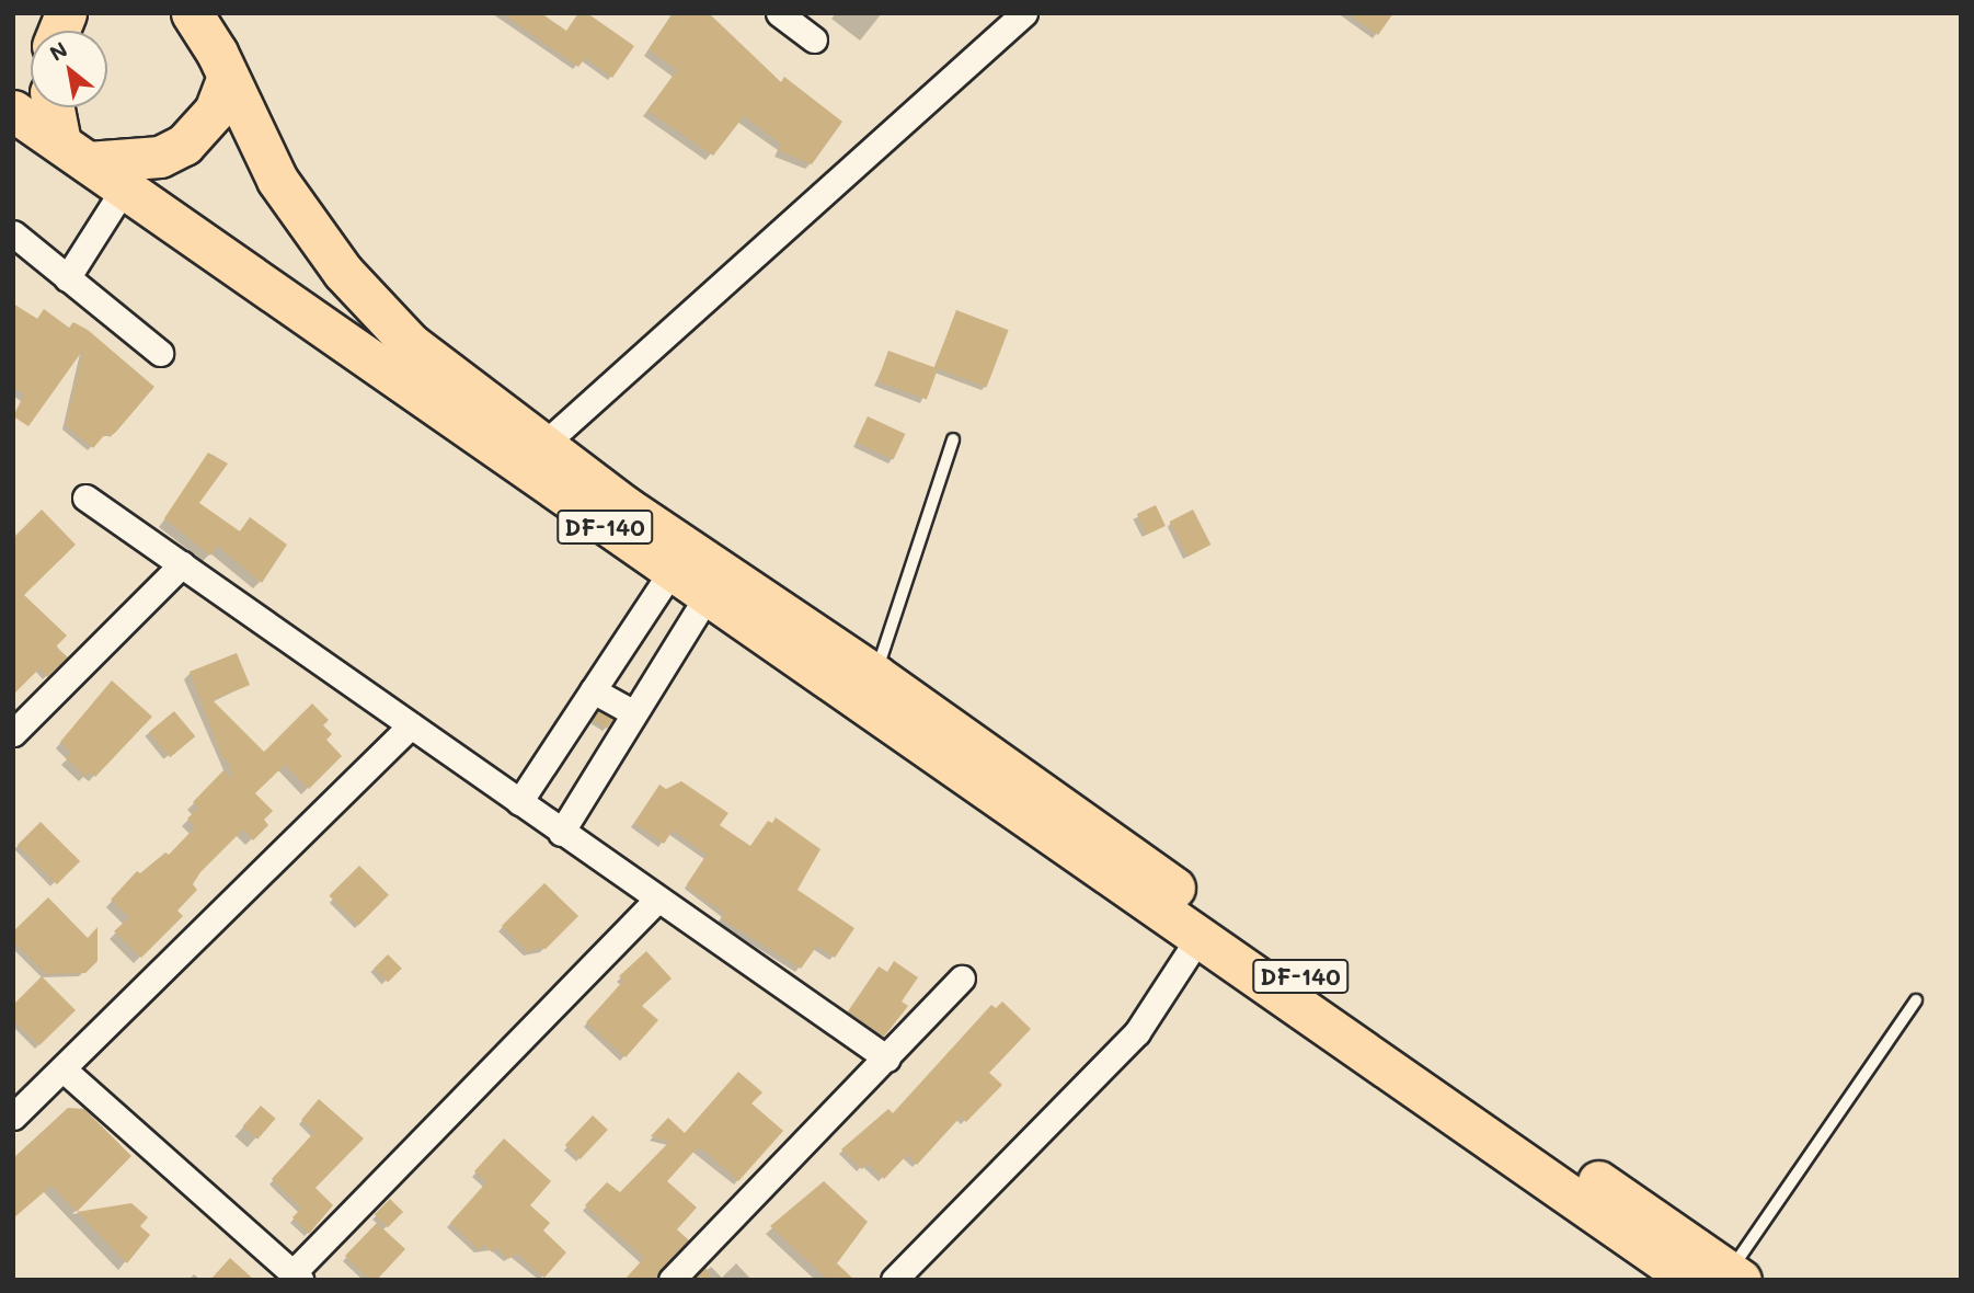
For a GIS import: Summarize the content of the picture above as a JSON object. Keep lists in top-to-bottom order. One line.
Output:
{"streets":{"main road":["DF-140"]},"north":"top left"}
